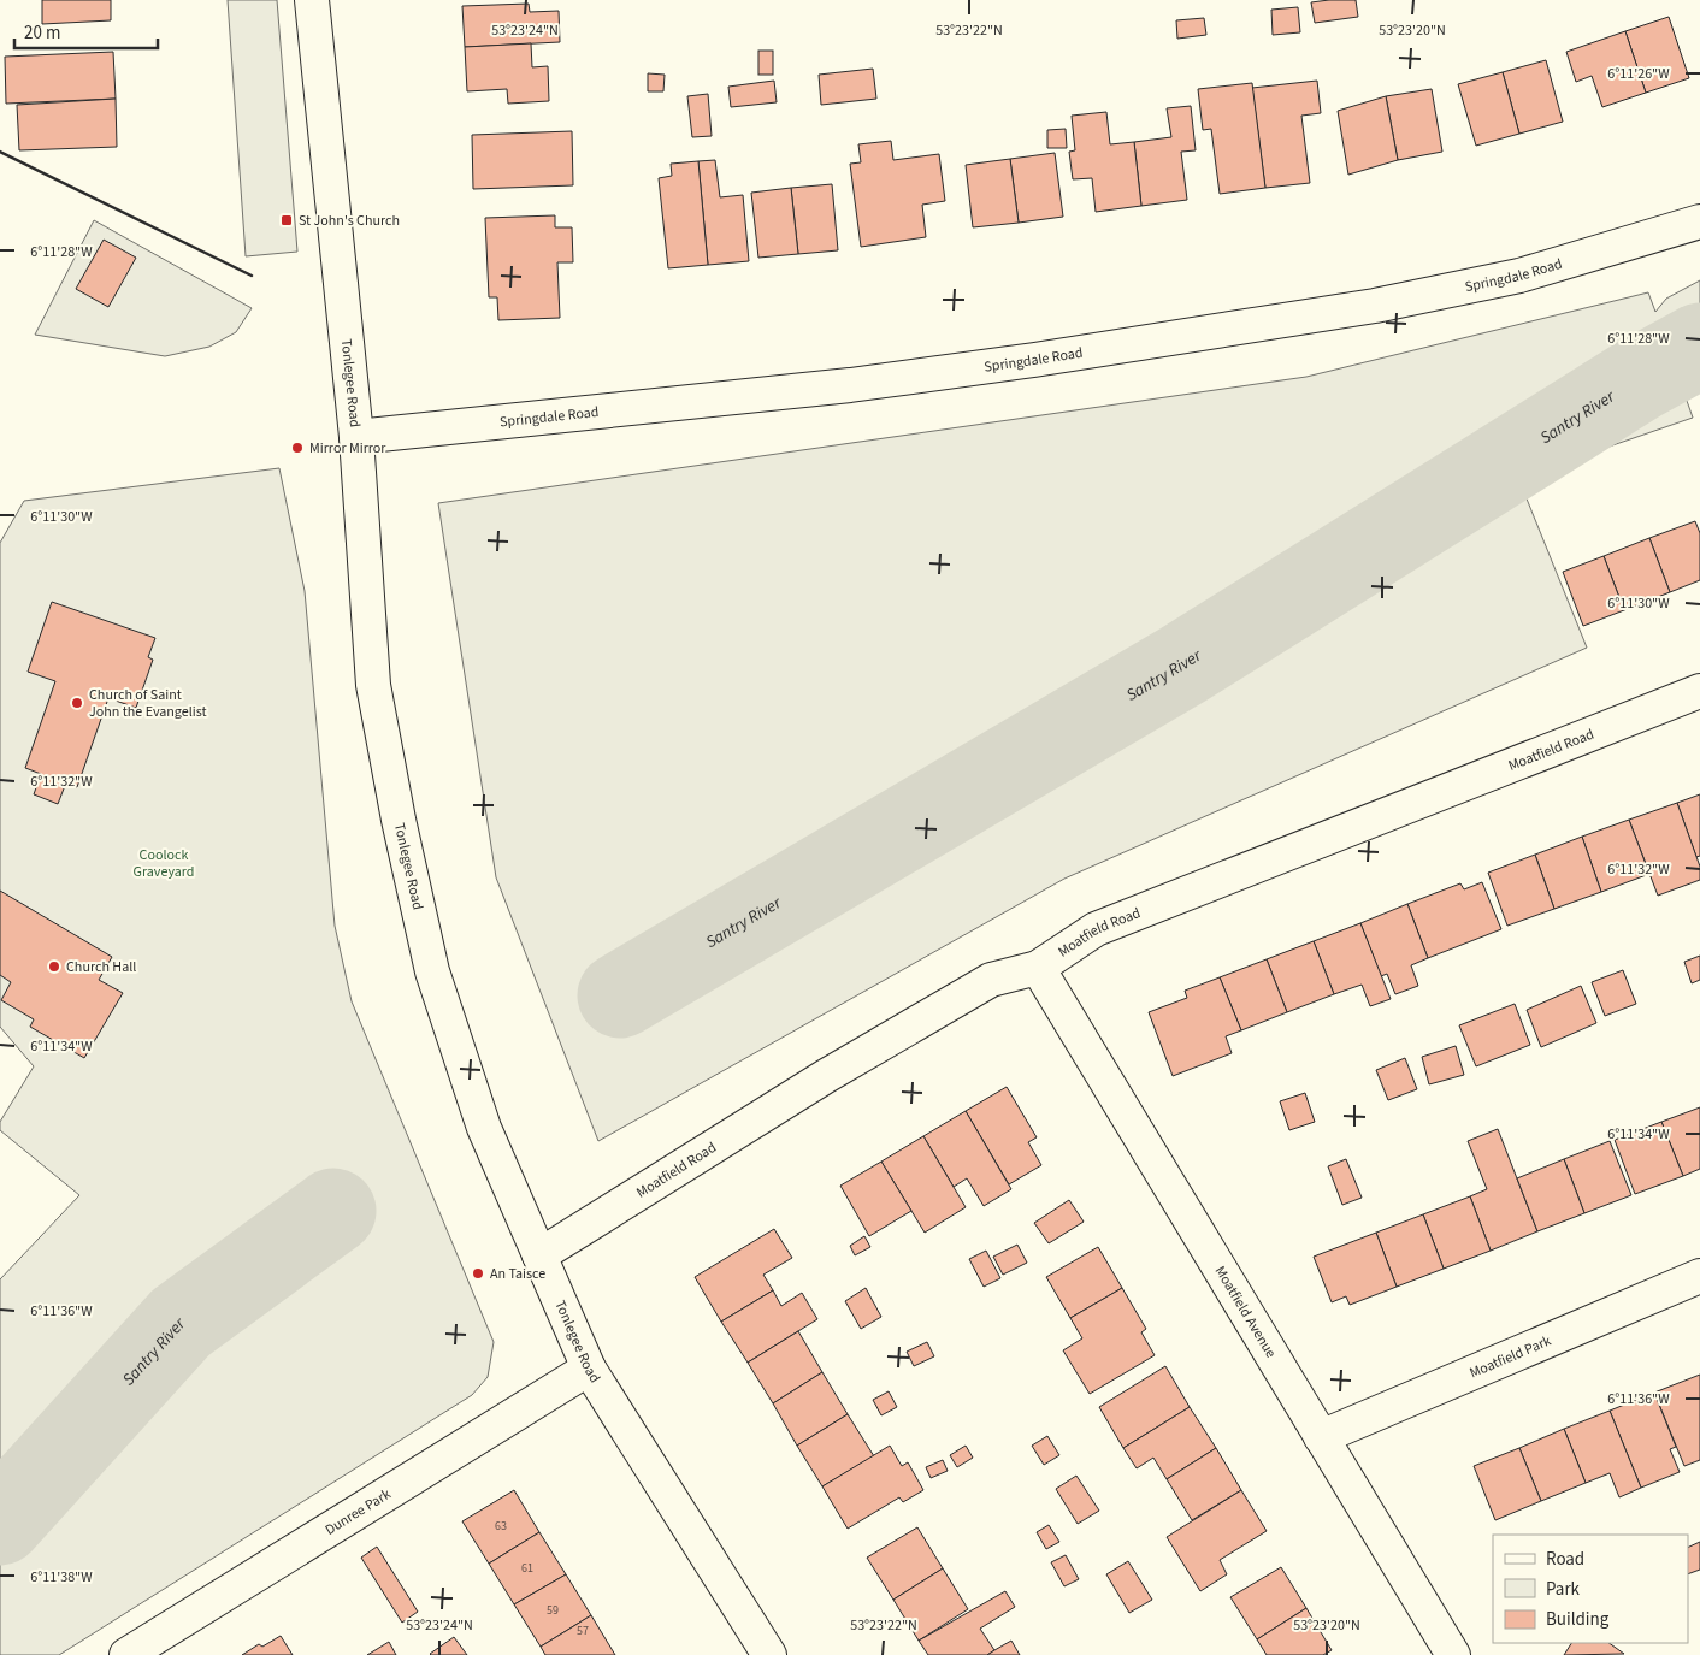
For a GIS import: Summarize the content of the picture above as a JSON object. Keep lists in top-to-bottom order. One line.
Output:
{"streets":{"street":["Springdale Road","Tonlegee Road","Moatfield Road","Moatfield Avenue","Moatfield Park","Dunree Park"]},"crossings":[["Springdale Road","Tonlegee Road"],["Tonlegee Road","Moatfield Road"],["Tonlegee Road","Dunree Park"],["Moatfield Road","Moatfield Avenue"],["Moatfield Avenue","Moatfield Park"]],"water":["Santry River"],"parks":["Coolock Graveyard"],"places":{"transit":["St John's Church"],"other":["Mirror Mirror","Church of Saint John the Evangelist","Church Hall","An Taisce"]},"house_numbers":["63","61","59","57"],"legend":["Road","Park","Building"],"scale_bar":"20 m","coordinates":["53°23'24\"N","53°23'22\"N","53°23'20\"N","6°11'26\"W","6°11'28\"W","6°11'30\"W","6°11'32\"W","6°11'34\"W","6°11'36\"W","6°11'38\"W"]}
